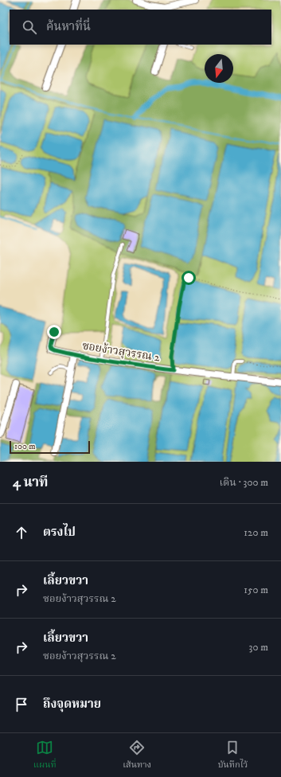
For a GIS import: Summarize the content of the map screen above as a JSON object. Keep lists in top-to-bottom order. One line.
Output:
{"streets":{"street":["ซอยง้าวสุวรรณ 2"]},"scale_bar":"100 m","north":"bottom","page":{"search":"ค้นหาที่นี่","scale":"100 m","heading":["4 นาที","เดิน · 300 m"],"list":[["ตรงไป","120 m"],["เลี้ยวขวา","ซอยง้าวสุวรรณ 2","150 m"],["เลี้ยวขวา","ซอยง้าวสุวรรณ 2","30 m"],"ถึงจุดหมาย"],"nav":["แผนที่","เส้นทาง","บันทึกไว้"]}}
